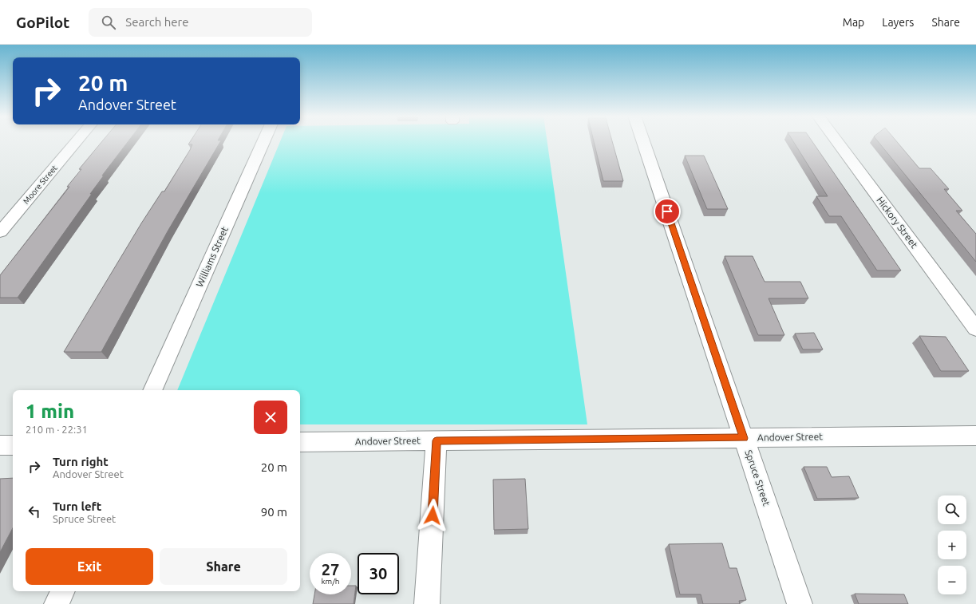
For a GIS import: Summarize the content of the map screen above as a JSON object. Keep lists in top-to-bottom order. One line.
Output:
{"streets":{"street":["Moore Street","Hickory Street","Williams Street","Andover Street","Spruce Street"]},"crossings":[["Andover Street","Spruce Street"]],"page":{"header":"GoPilot","search":"Search here","nav":["Map","Layers","Share"],"turn":["20 m","Andover Street"],"heading":["1 min","210 m · 22:31"],"list":[{"name":"Turn right","note":"Andover Street","value":"20 m"},{"name":"Turn left","note":"Spruce Street","value":"90 m"}],"map_buttons":["+","−"],"buttons":["Exit","Share"],"speed":"27 km/h","limit":"30"}}
